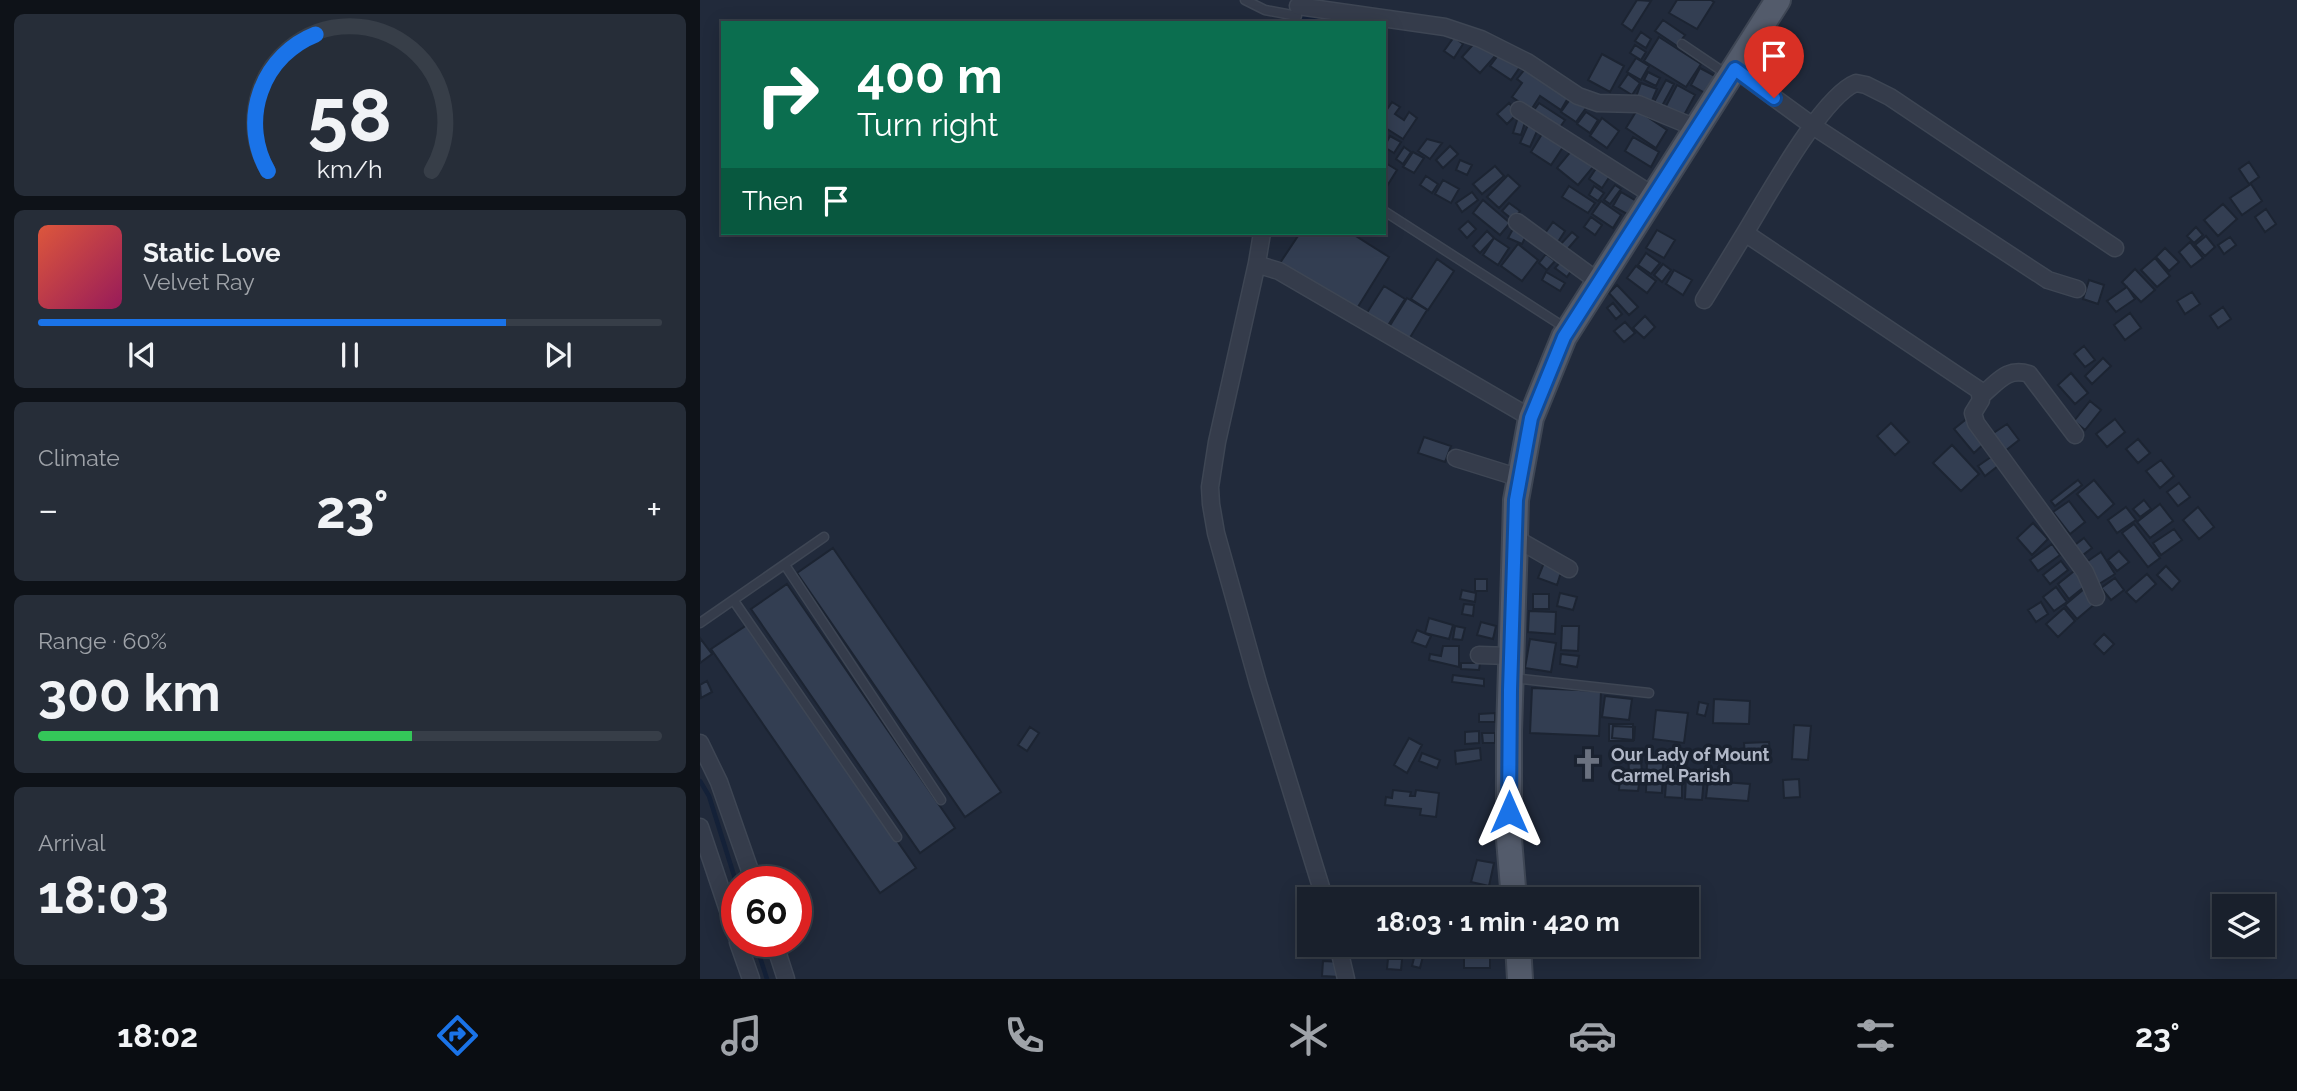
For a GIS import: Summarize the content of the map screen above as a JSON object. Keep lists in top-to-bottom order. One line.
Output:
{"places":{"church":["Our Lady of Mount Carmel Parish"]},"page":{"turn":["400 m","Turn right"],"then":"Then","song":["Static Love","Velvet Ray"],"tile":["Climate",["Range · 60%","300 km"],["Arrival","18:03"]],"heat":["−","23°","+"],"limit":"60","trip":"18:03 · 1 min · 420 m","tabs":["18:02","23°"],"gauge":["58","km/h"]}}
